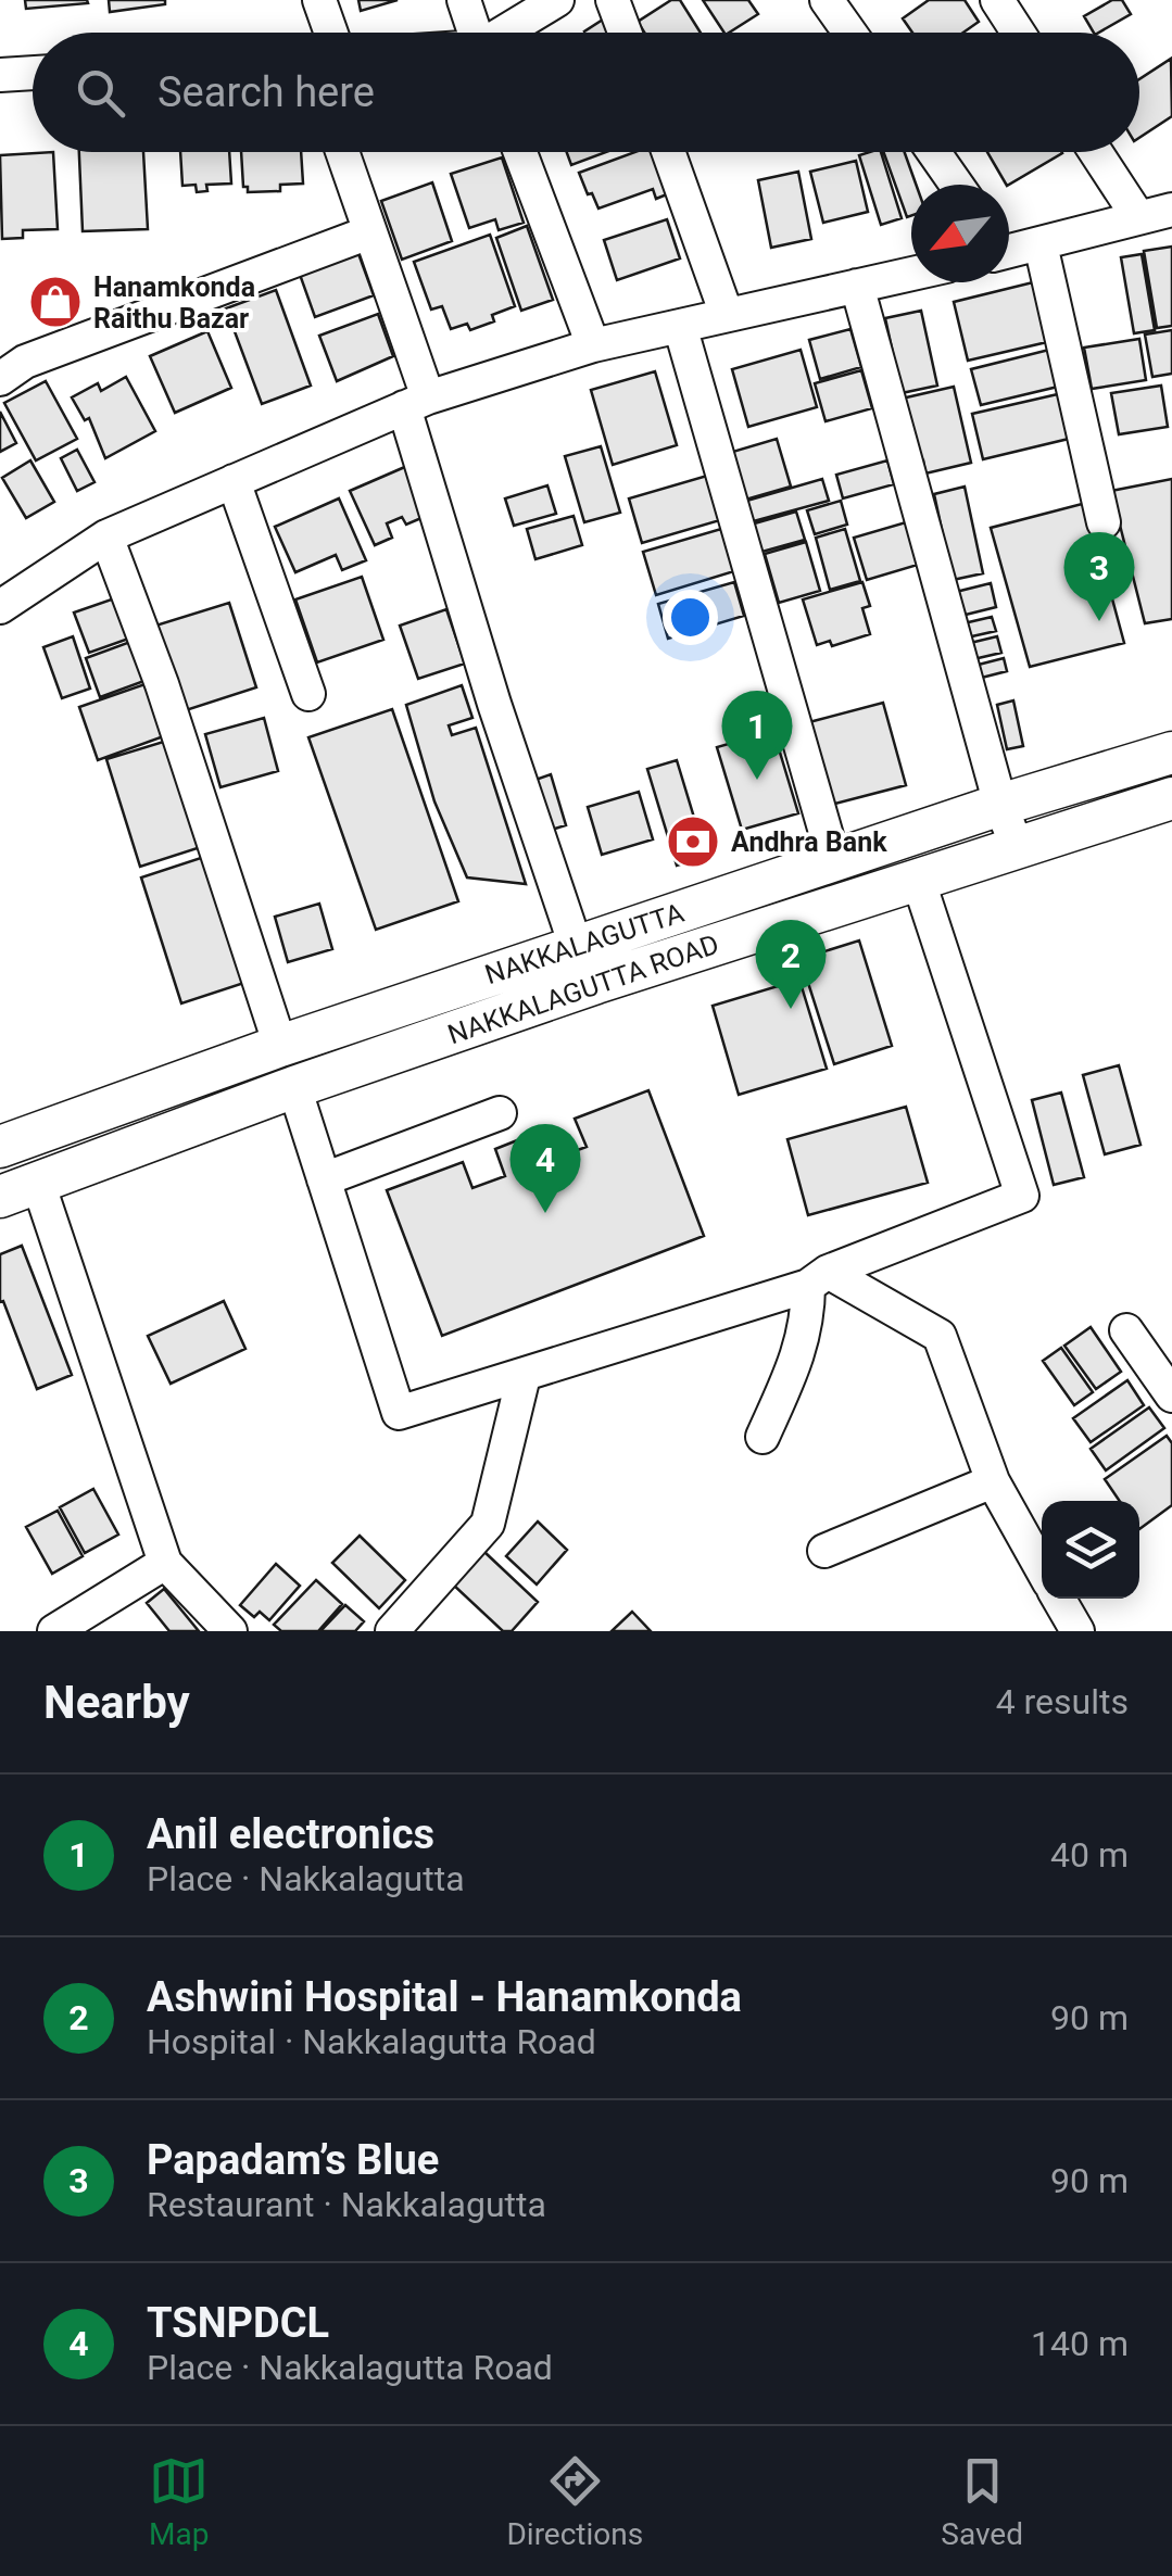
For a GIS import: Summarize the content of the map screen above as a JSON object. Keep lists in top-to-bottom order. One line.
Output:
{"streets":{"main road":["NAKKALAGUTTA","NAKKALAGUTTA ROAD"]},"places":{"shop":["Hanamkonda Raithu Bazar"],"bank":["Andhra Bank"]},"north":"bottom left","page":{"search":"Search here","pins":["3","1","2","4"],"heading":["Nearby","4 results"],"list":[{"mark":"1","name":"Anil electronics","note":"Place · Nakkalagutta","value":"40 m"},{"mark":"2","name":"Ashwini Hospital - Hanamkonda","note":"Hospital · Nakkalagutta Road","value":"90 m"},{"mark":"3","name":"Papadam’s Blue","note":"Restaurant · Nakkalagutta","value":"90 m"},{"mark":"4","name":"TSNPDCL","note":"Place · Nakkalagutta Road","value":"140 m"}],"nav":["Map","Directions","Saved"]}}
